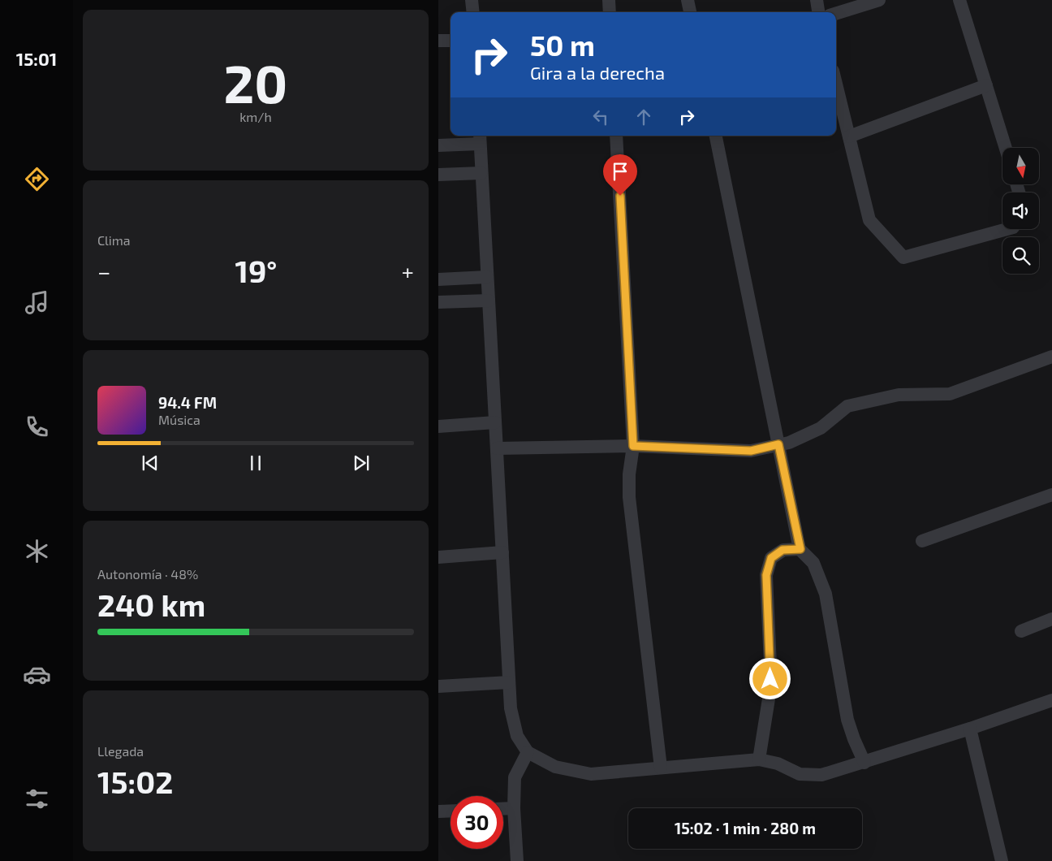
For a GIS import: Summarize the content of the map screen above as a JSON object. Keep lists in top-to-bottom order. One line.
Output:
{"north":"bottom","page":{"tabs":"15:01","tile":[["20","km/h"],"Clima",["Autonomía · 48%","240 km"],["Llegada","15:02"]],"turn":["50 m","Gira a la derecha"],"heat":["−","19°","+"],"song":["94.4 FM","Música"],"limit":"30","trip":"15:02 · 1 min · 280 m"}}
